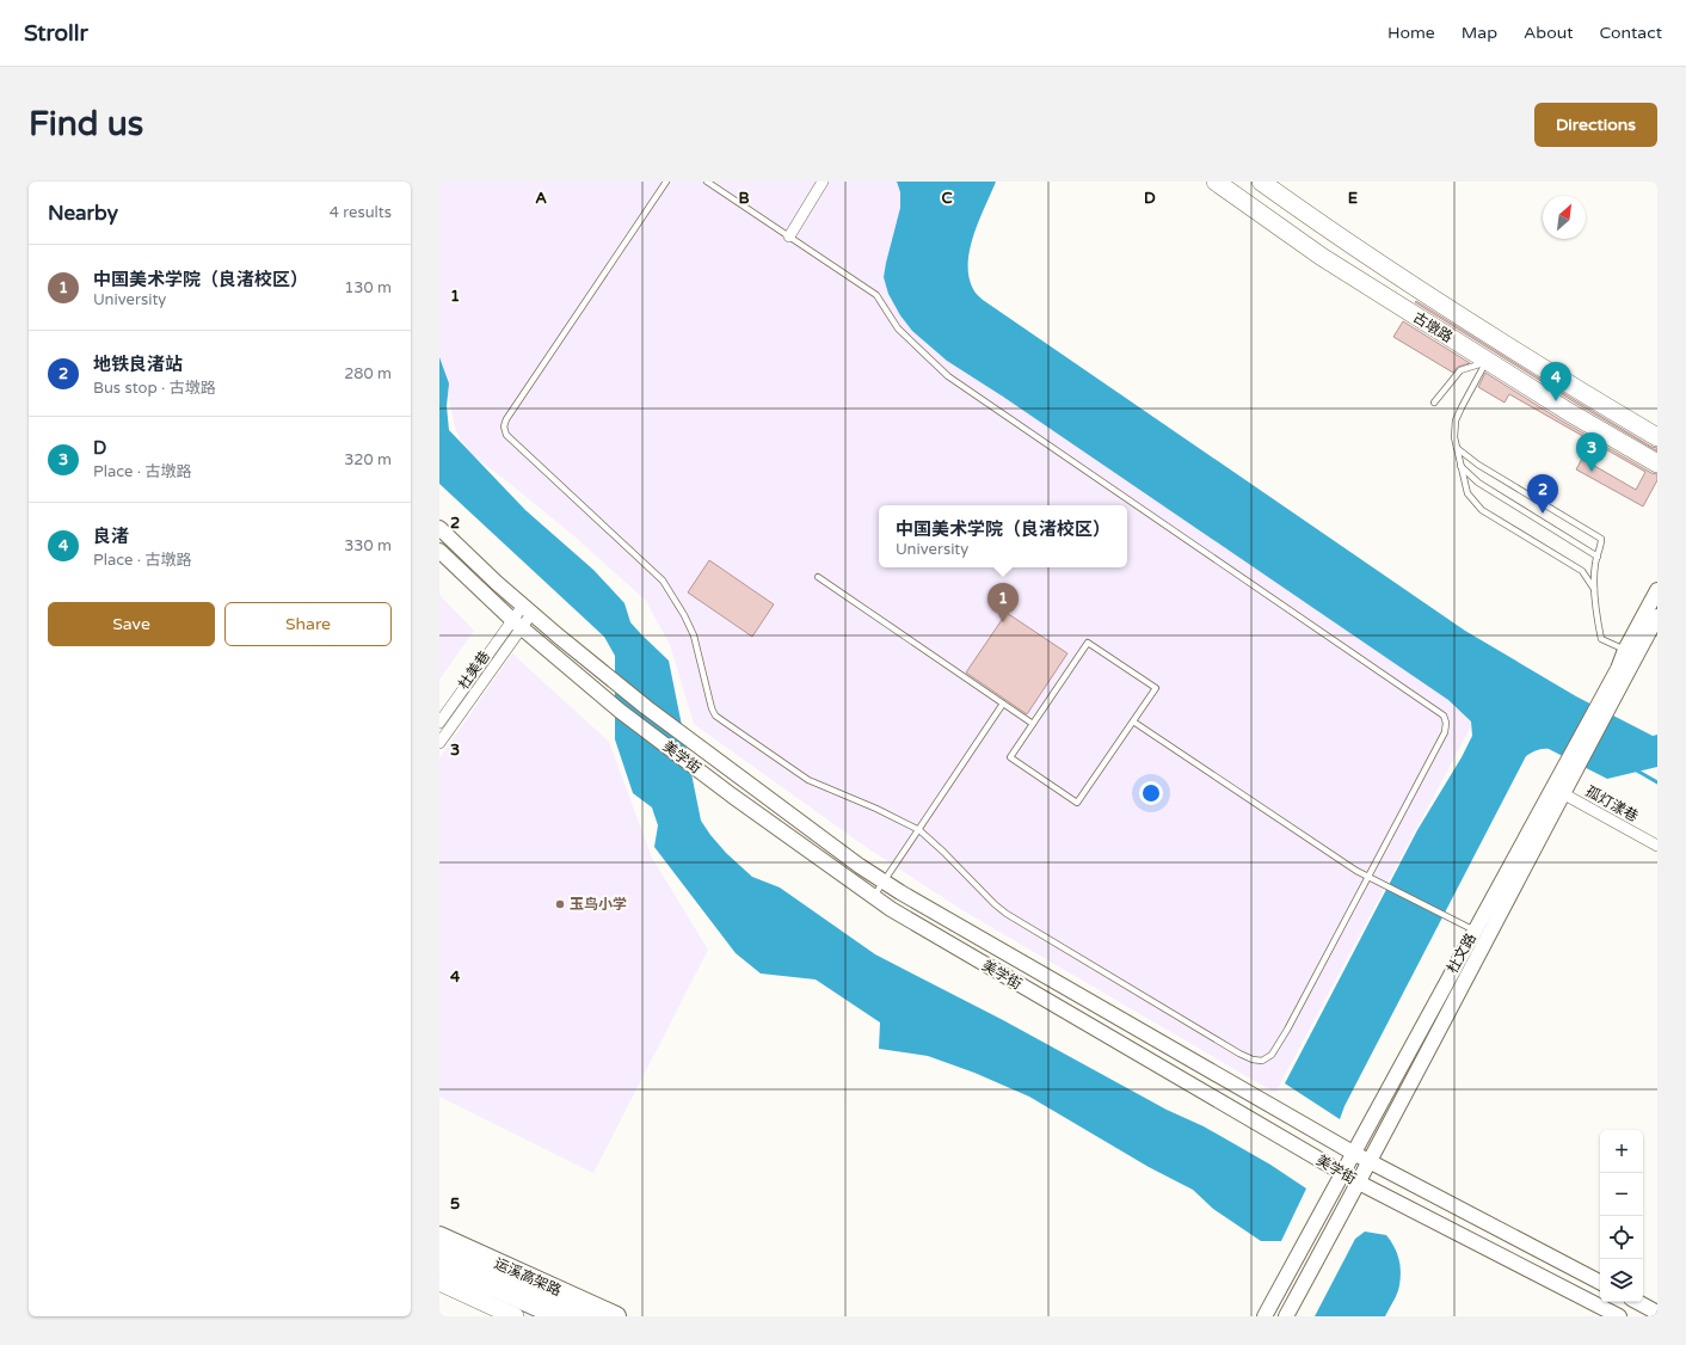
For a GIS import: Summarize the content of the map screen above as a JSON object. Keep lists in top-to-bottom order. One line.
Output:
{"streets":{"highway":["运溪高架路"],"main road":["古墩路"],"street":["杜美巷","美学街","孤灯漾巷","杜文路"]},"crossings":[["杜美巷","美学街"],["美学街","杜文路"],["孤灯漾巷","杜文路"]],"places":["玉鸟小学"],"north":"top right","page":{"header":"Strollr","nav":["Home","Map","About","Contact"],"buttons":["Directions",["Save","Share"]],"title":"Find us","heading":["Nearby","4 results"],"list":[{"mark":"1","name":"中国美术学院（良渚校区）","note":"University","value":"130 m"},{"mark":"2","name":"地铁良渚站","note":"Bus stop · 古墩路","value":"280 m"},{"mark":"3","name":"D","note":"Place · 古墩路","value":"320 m"},{"mark":"4","name":"良渚","note":"Place · 古墩路","value":"330 m"}],"pins":["4","3","2","1"],"popup":["中国美术学院（良渚校区）","University"],"map_buttons":["+","−"]},"grid":{"columns":["A","B","C","D","E"],"rows":["1","2","3","4","5"]}}
